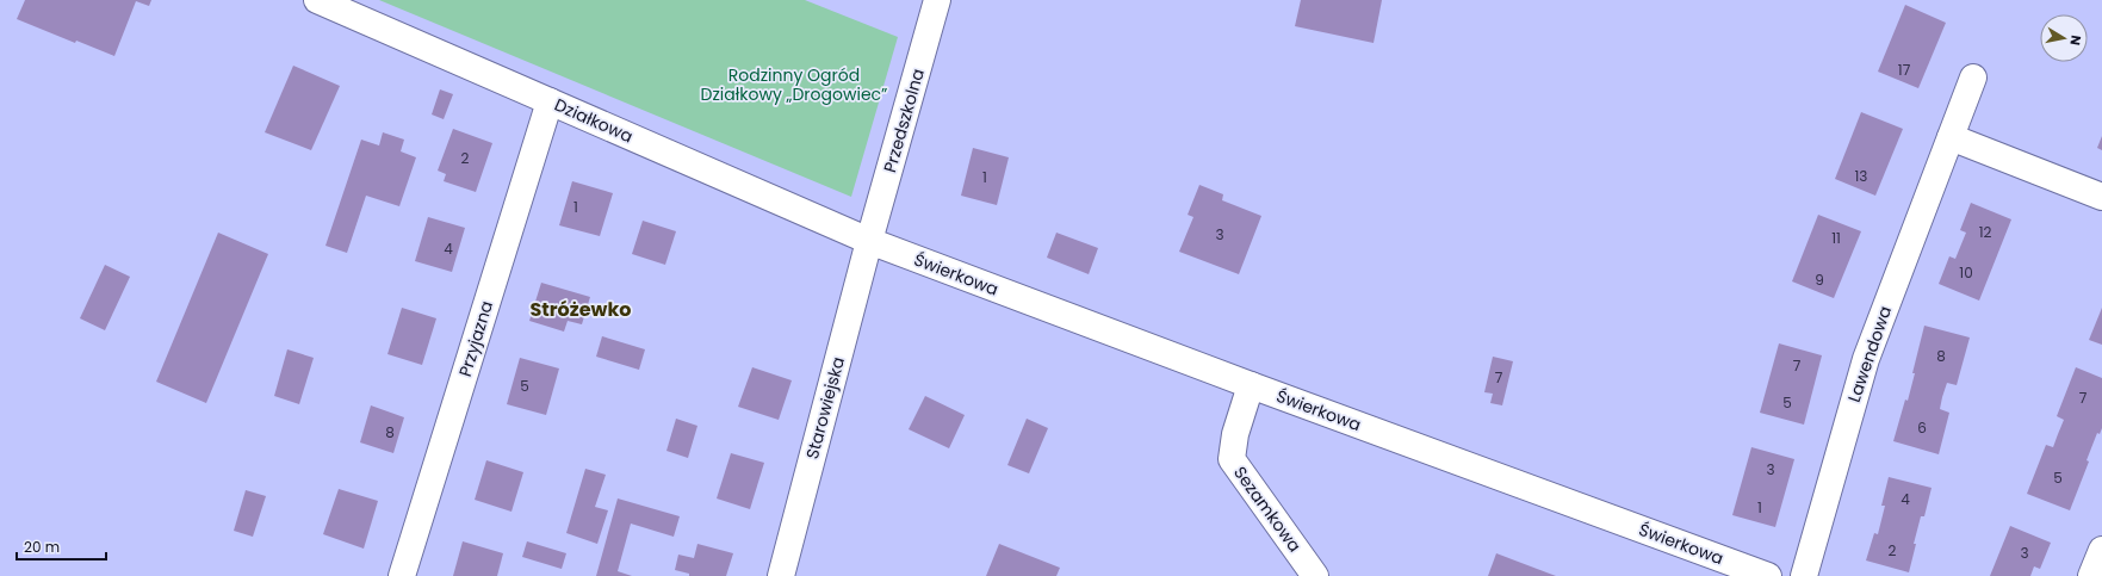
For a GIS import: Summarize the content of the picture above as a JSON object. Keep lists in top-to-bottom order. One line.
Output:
{"streets":{"street":["Działkowa","Przedszkolna","Świerkowa","Przyjazna","Lawendowa","Starowiejska","Sezamkowa"]},"crossings":[["Działkowa","Przedszkolna"],["Działkowa","Świerkowa"],["Działkowa","Przyjazna"],["Działkowa","Starowiejska"],["Przedszkolna","Świerkowa"],["Przedszkolna","Starowiejska"],["Świerkowa","Starowiejska"],["Świerkowa","Sezamkowa"]],"districts":["Stróżewko"],"parks":["Rodzinny Ogród Działkowy „Drogowiec”"],"house_numbers":["17","2","13","1","1","12","3","11","4","10","9","8","7","7","5","7","5","6","8","3","5","4","1","2","3"],"scale_bar":"20 m","north":"right"}
